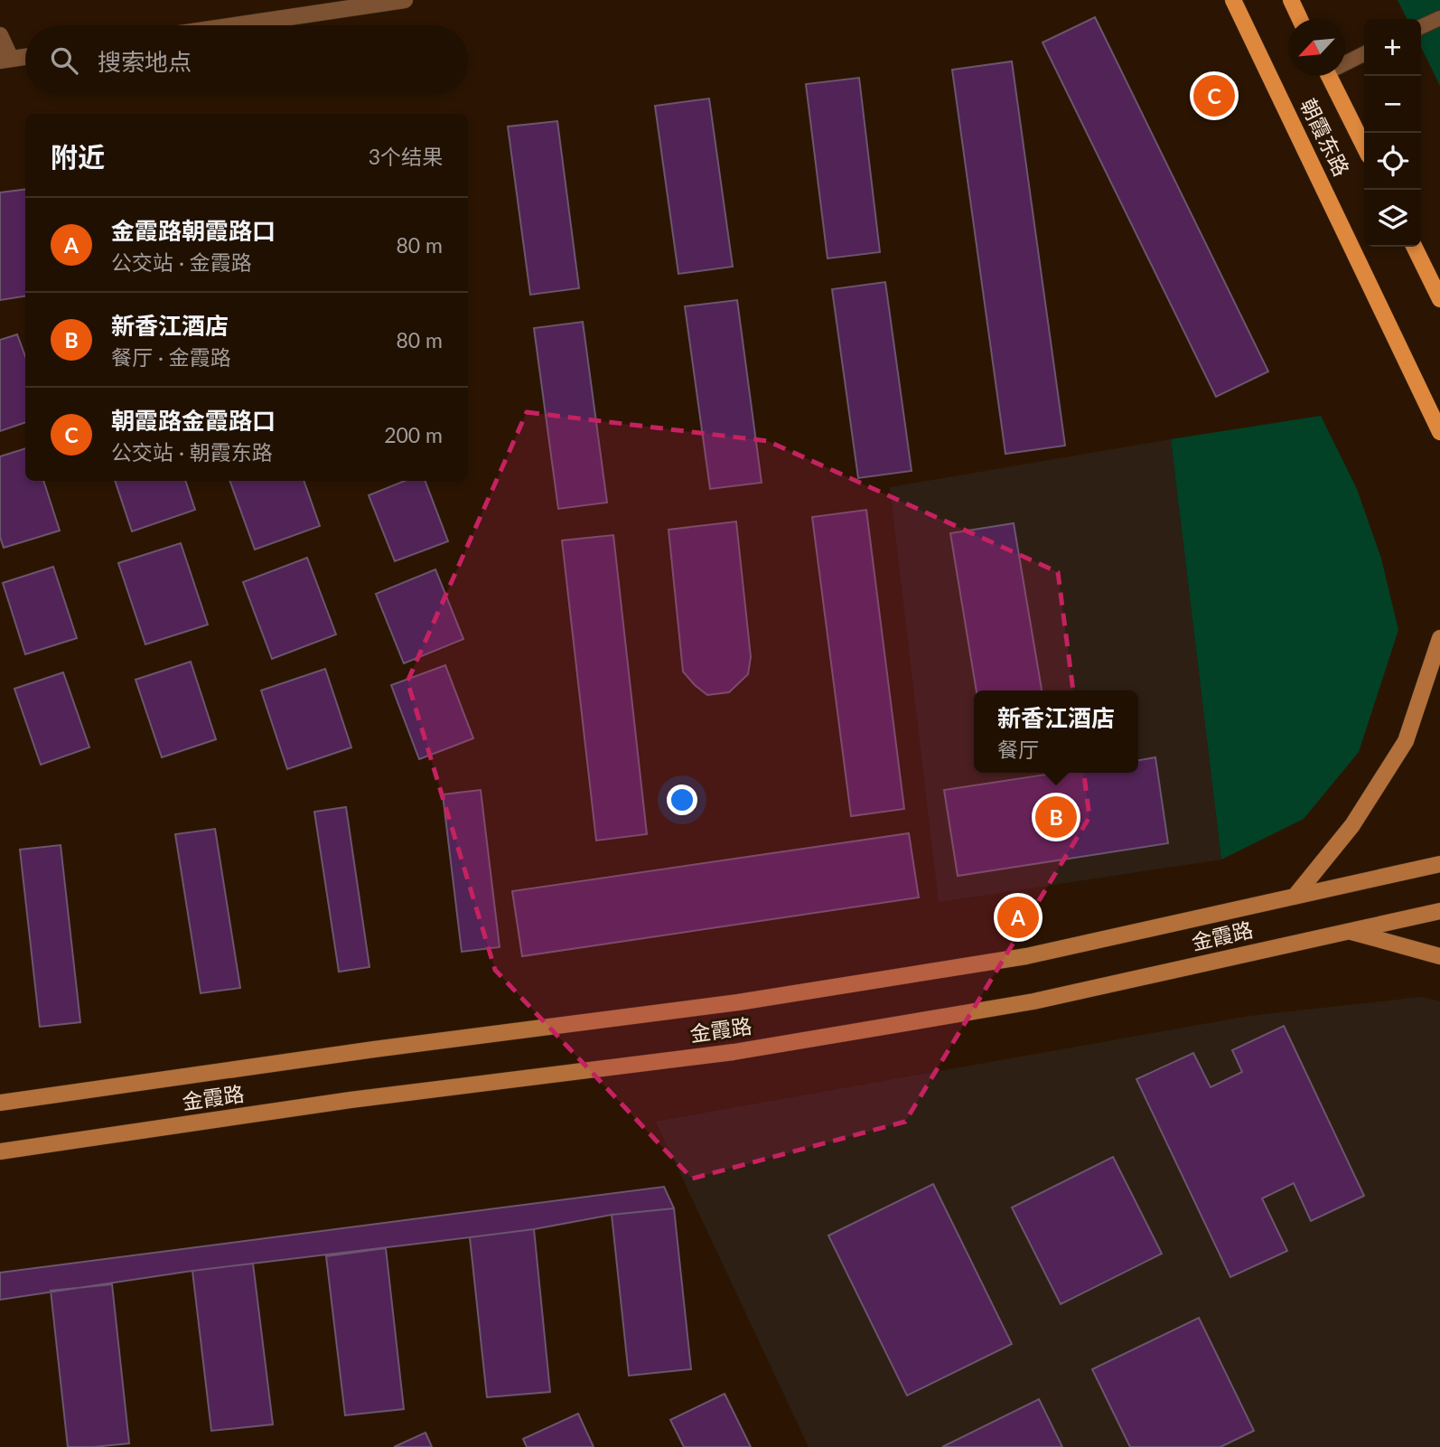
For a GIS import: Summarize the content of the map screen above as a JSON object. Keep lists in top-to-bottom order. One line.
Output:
{"streets":{"main road":["朝霞东路","金霞路"]},"north":"bottom left","page":{"map_buttons":["+","−"],"search":"搜索地点","pins":["C","B","A"],"heading":["附近","3个结果"],"list":[{"mark":"A","name":"金霞路朝霞路口","note":"公交站 · 金霞路","value":"80 m"},{"mark":"B","name":"新香江酒店","note":"餐厅 · 金霞路","value":"80 m"},{"mark":"C","name":"朝霞路金霞路口","note":"公交站 · 朝霞东路","value":"200 m"}],"popup":["新香江酒店","餐厅"]}}
